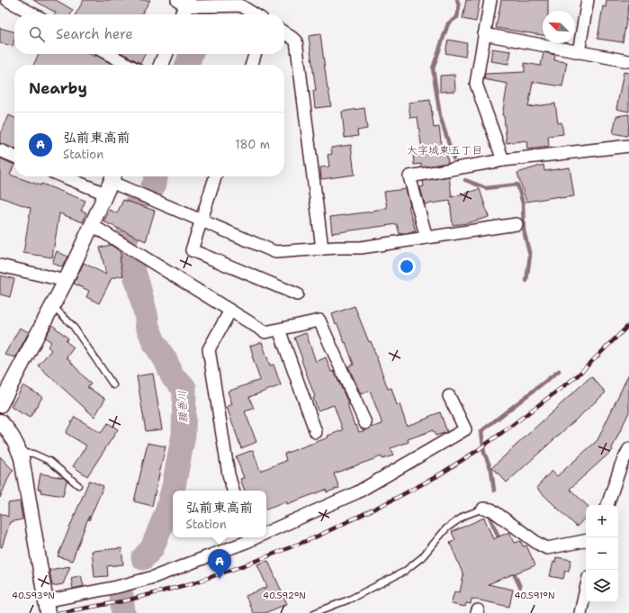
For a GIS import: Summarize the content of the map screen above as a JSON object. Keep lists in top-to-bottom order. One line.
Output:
{"districts":["大字城東五丁目"],"water":["腰巻川"],"north":"top left","page":{"search":"Search here","heading":"Nearby","list":[{"mark":"A","name":"弘前東高前","note":"Station","value":"180 m"}],"popup":["弘前東高前","Station"],"map_buttons":["+","−"],"pins":"A"},"coordinates":["40.593°N","40.592°N","40.591°N"]}
